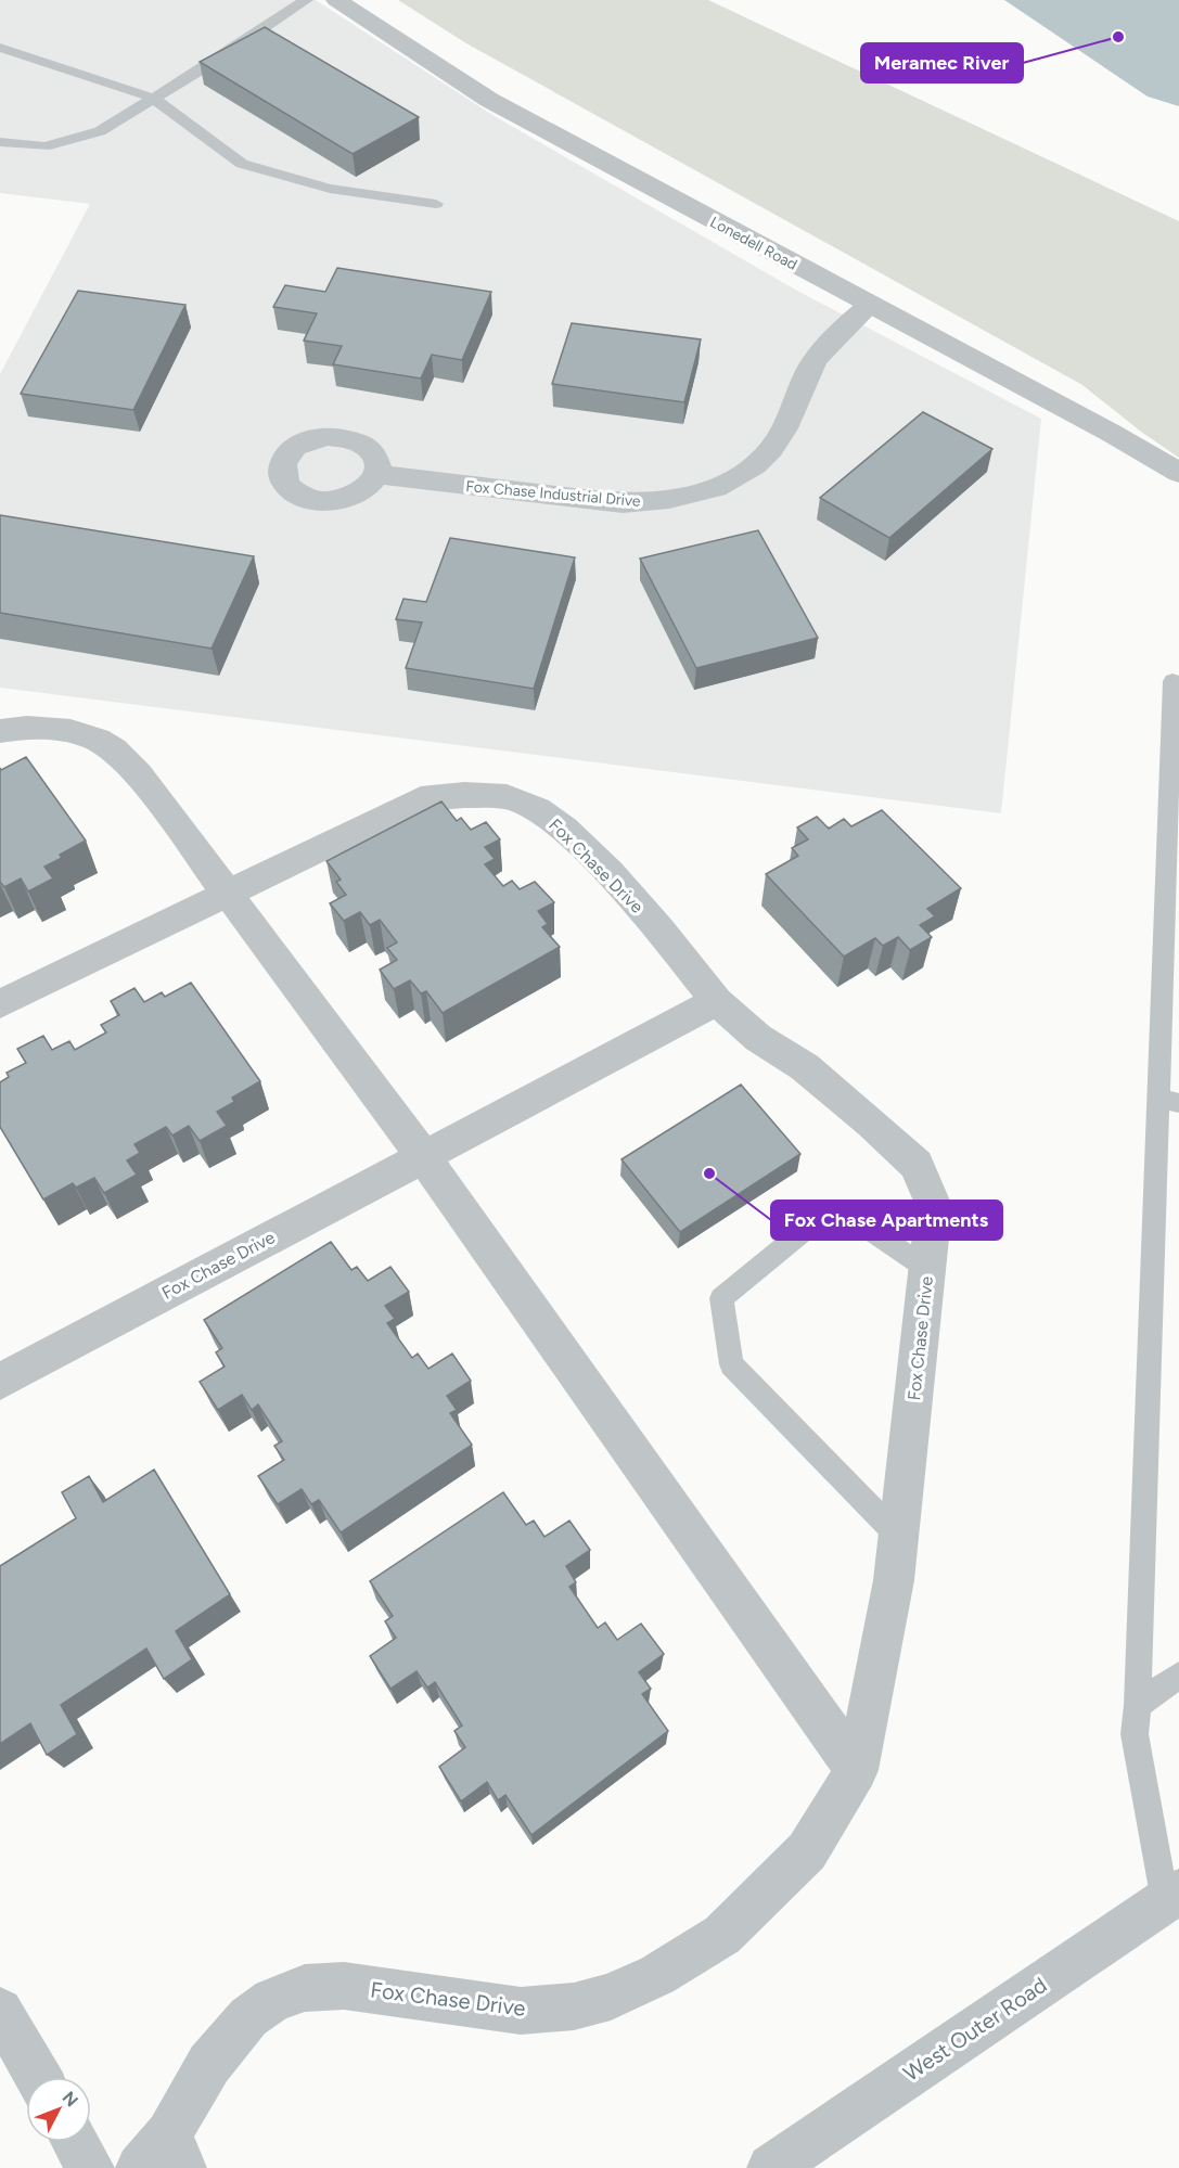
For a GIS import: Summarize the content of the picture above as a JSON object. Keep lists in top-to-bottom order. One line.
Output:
{"streets":{"street":["Lonedell Road","Fox Chase Industrial Drive","Fox Chase Drive","West Outer Road"]},"crossings":[["Lonedell Road","Fox Chase Industrial Drive"]],"places":["Meramec River","Fox Chase Apartments"],"north":"top right"}
